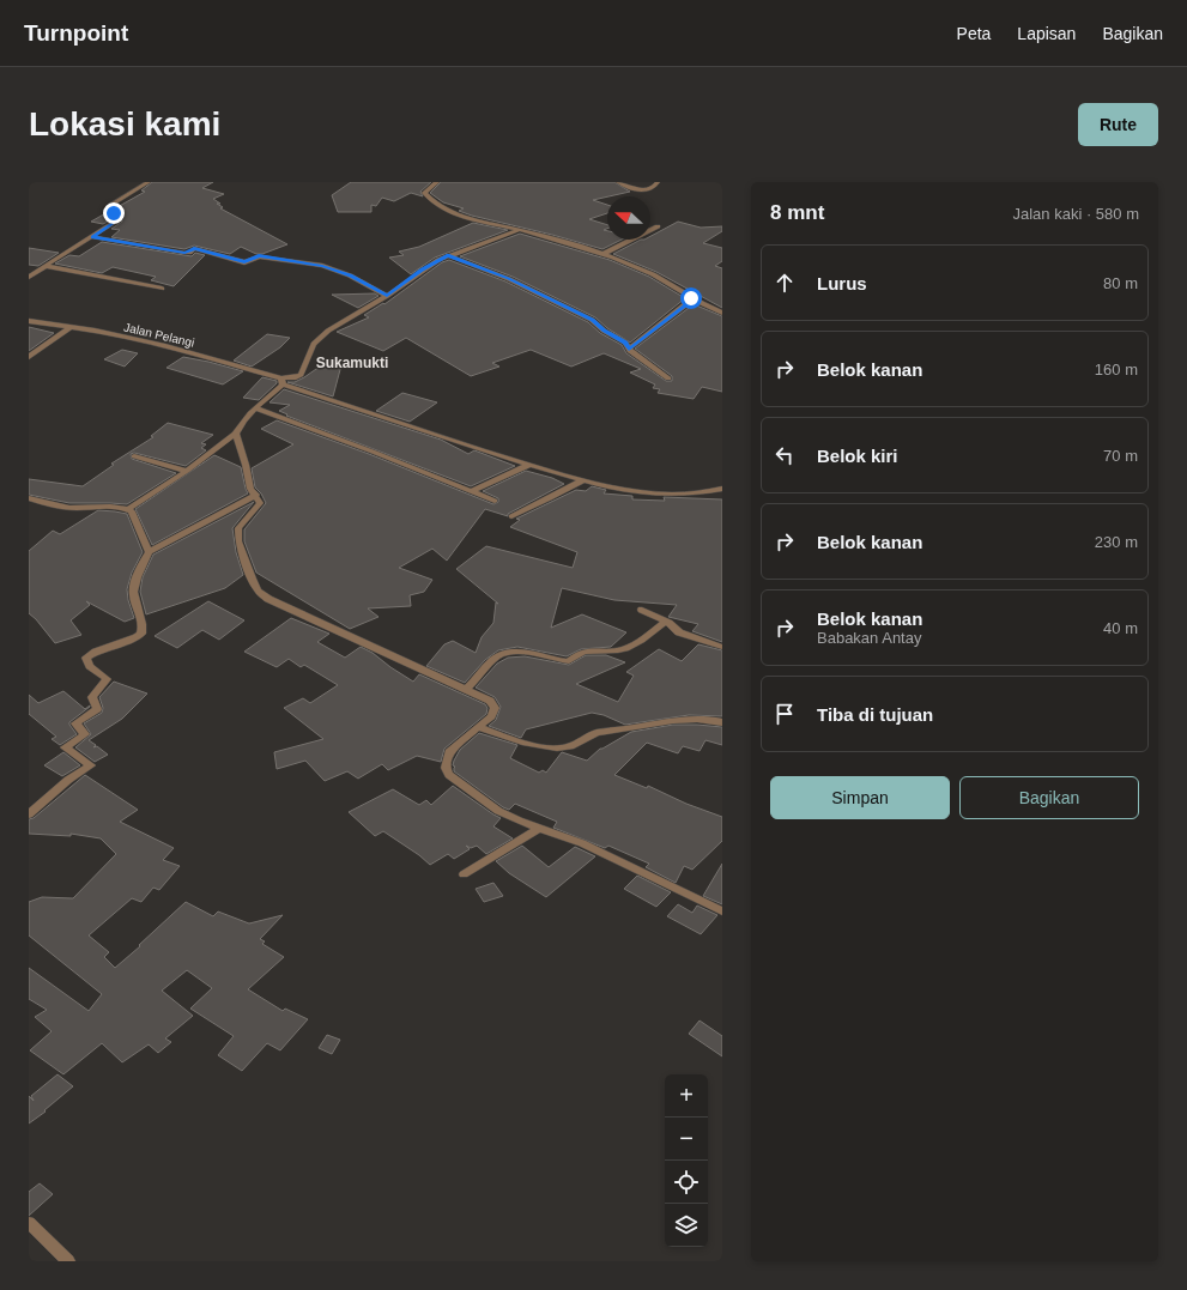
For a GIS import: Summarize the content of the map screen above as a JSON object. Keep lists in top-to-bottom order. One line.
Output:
{"streets":{"street":["Jalan Pelangi"]},"districts":["Sukamukti"],"north":"left","page":{"header":"Turnpoint","nav":["Peta","Lapisan","Bagikan"],"buttons":["Rute",["Simpan","Bagikan"]],"title":"Lokasi kami","heading":["8 mnt","Jalan kaki · 580 m"],"list":[["Lurus","80 m"],["Belok kanan","160 m"],["Belok kiri","70 m"],["Belok kanan","230 m"],["Belok kanan","Babakan Antay","40 m"],"Tiba di tujuan"],"map_buttons":["+","−"]}}
